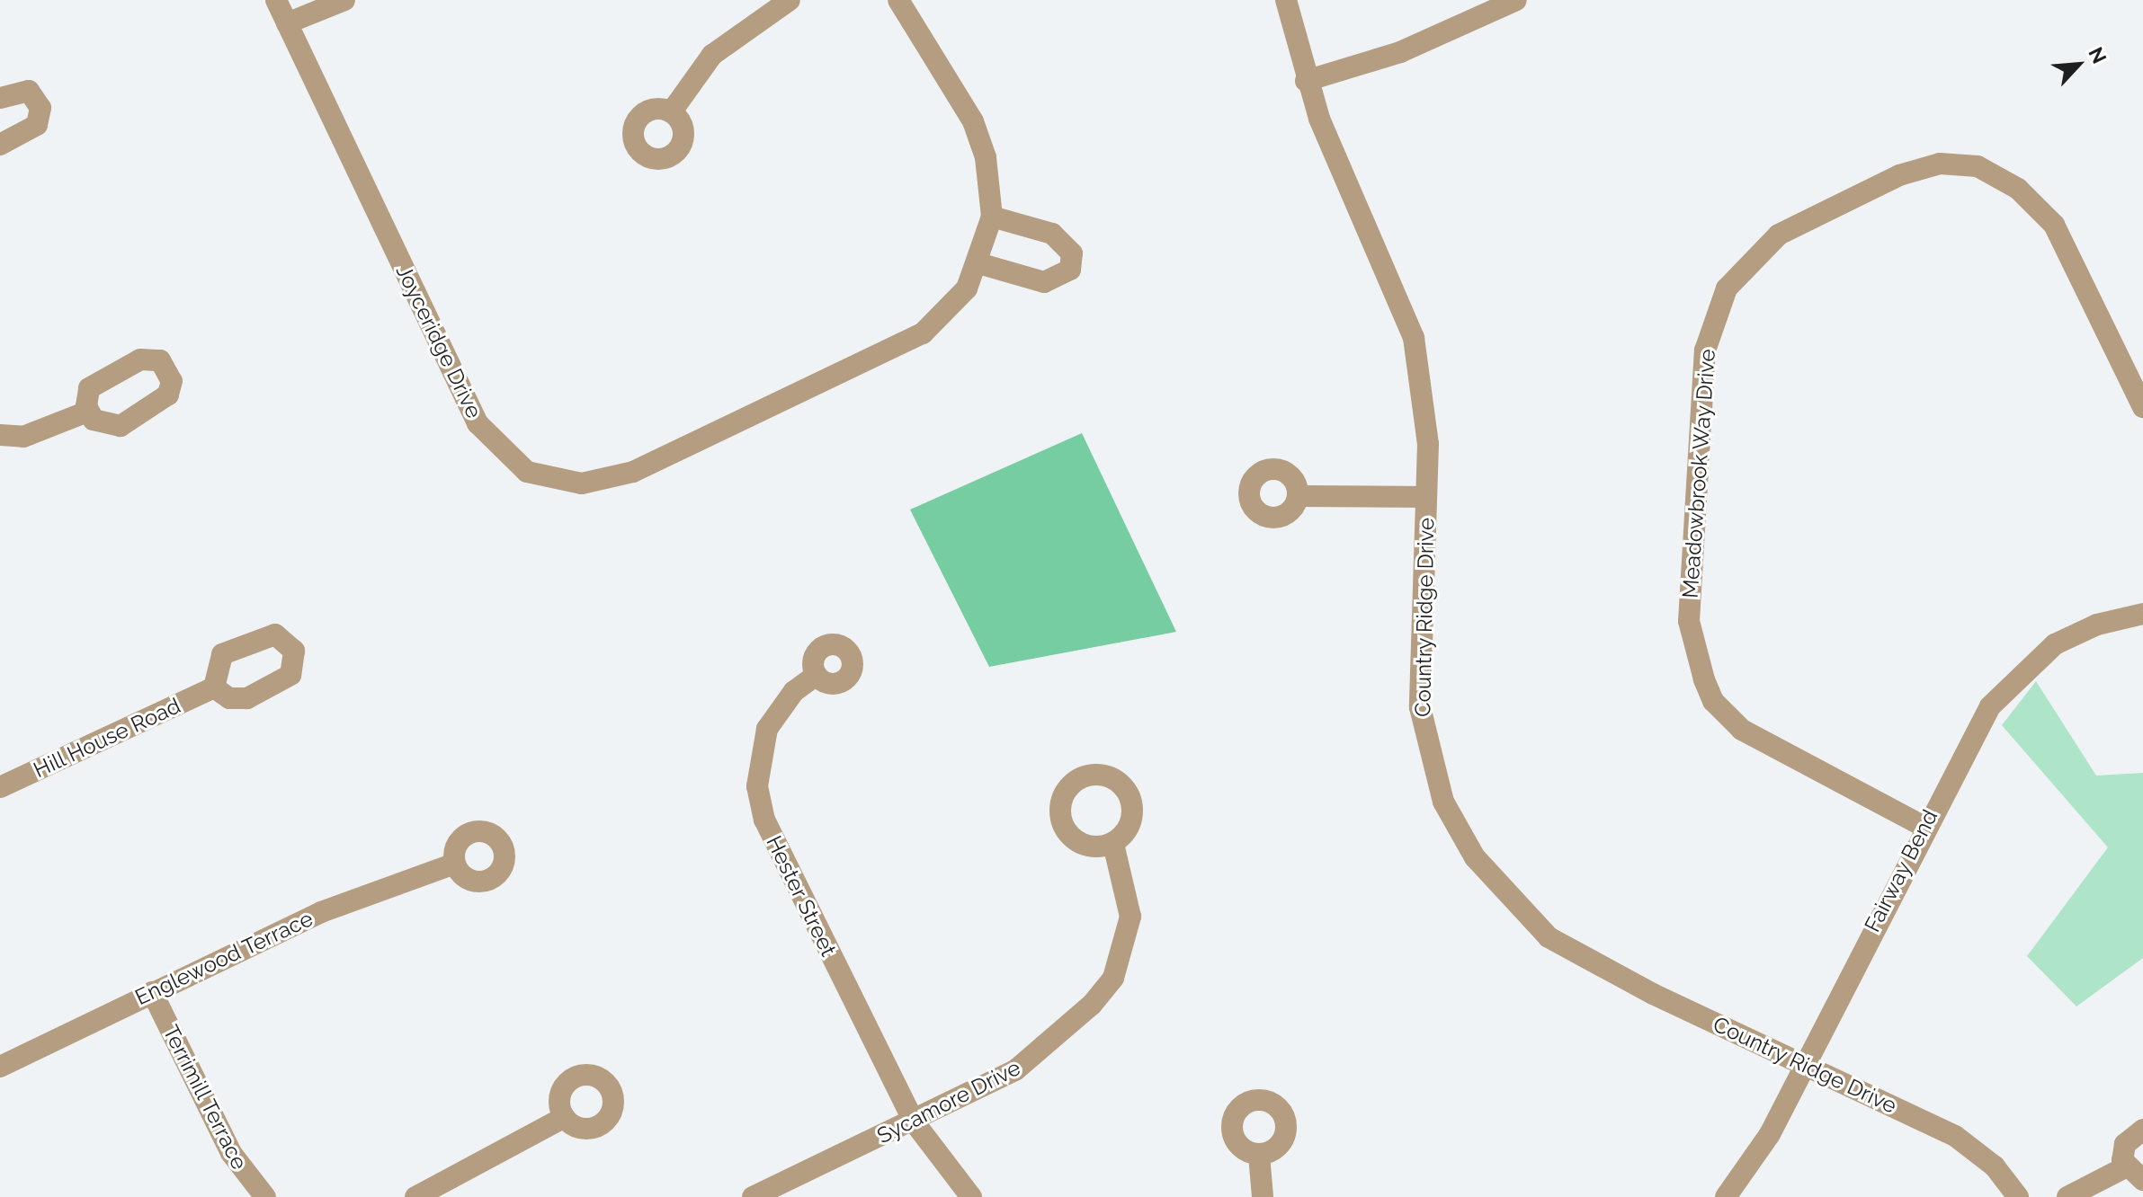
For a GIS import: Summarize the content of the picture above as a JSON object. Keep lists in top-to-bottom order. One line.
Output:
{"streets":{"street":["Joyceridge Drive","Meadowbrook Way Drive","Country Ridge Drive","Hill House Road","Fairway Bend","Hester Street","Englewood Terrace","Terrimill Terrace","Sycamore Drive"]},"crossings":[["Meadowbrook Way Drive","Fairway Bend"],["Country Ridge Drive","Fairway Bend"],["Hester Street","Sycamore Drive"],["Englewood Terrace","Terrimill Terrace"]],"north":"top right"}
